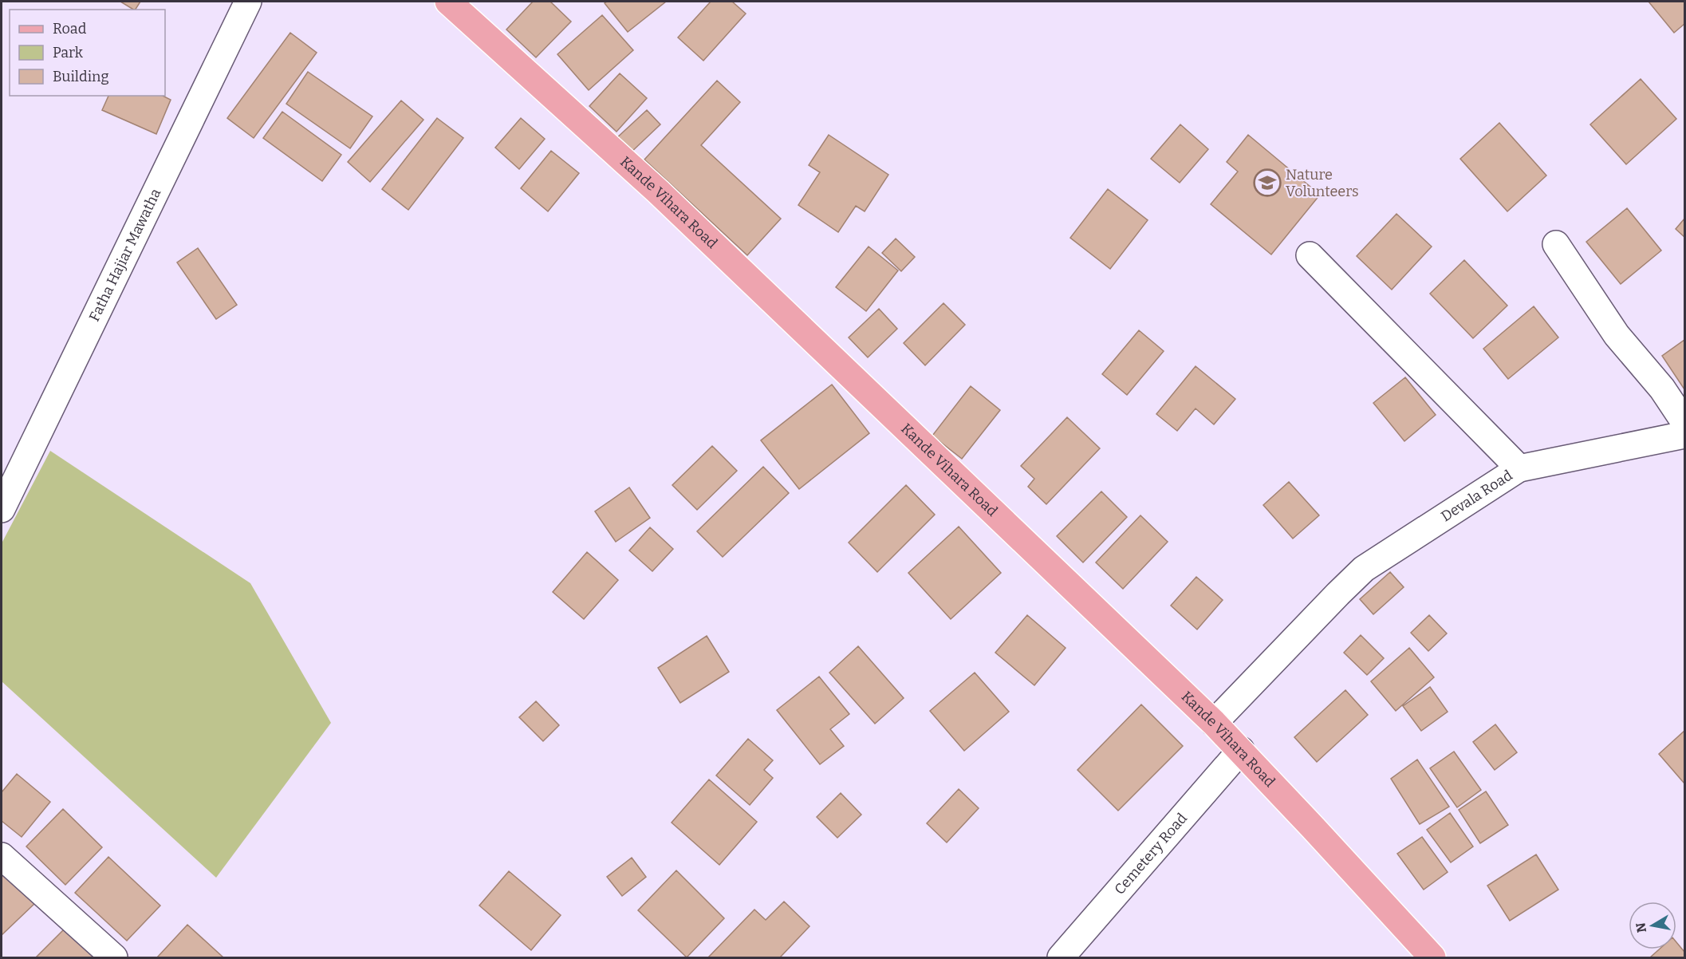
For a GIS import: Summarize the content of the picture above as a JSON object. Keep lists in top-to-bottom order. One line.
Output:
{"streets":{"main road":["Kande Vihara Road"],"street":["Fatha Hajiar Mawatha","Devala Road","Cemetery Road"]},"crossings":[["Kande Vihara Road","Devala Road"],["Kande Vihara Road","Cemetery Road"]],"places":{"school or university":["Nature Volunteers"]},"legend":["Road","Park","Building"],"north":"left"}
